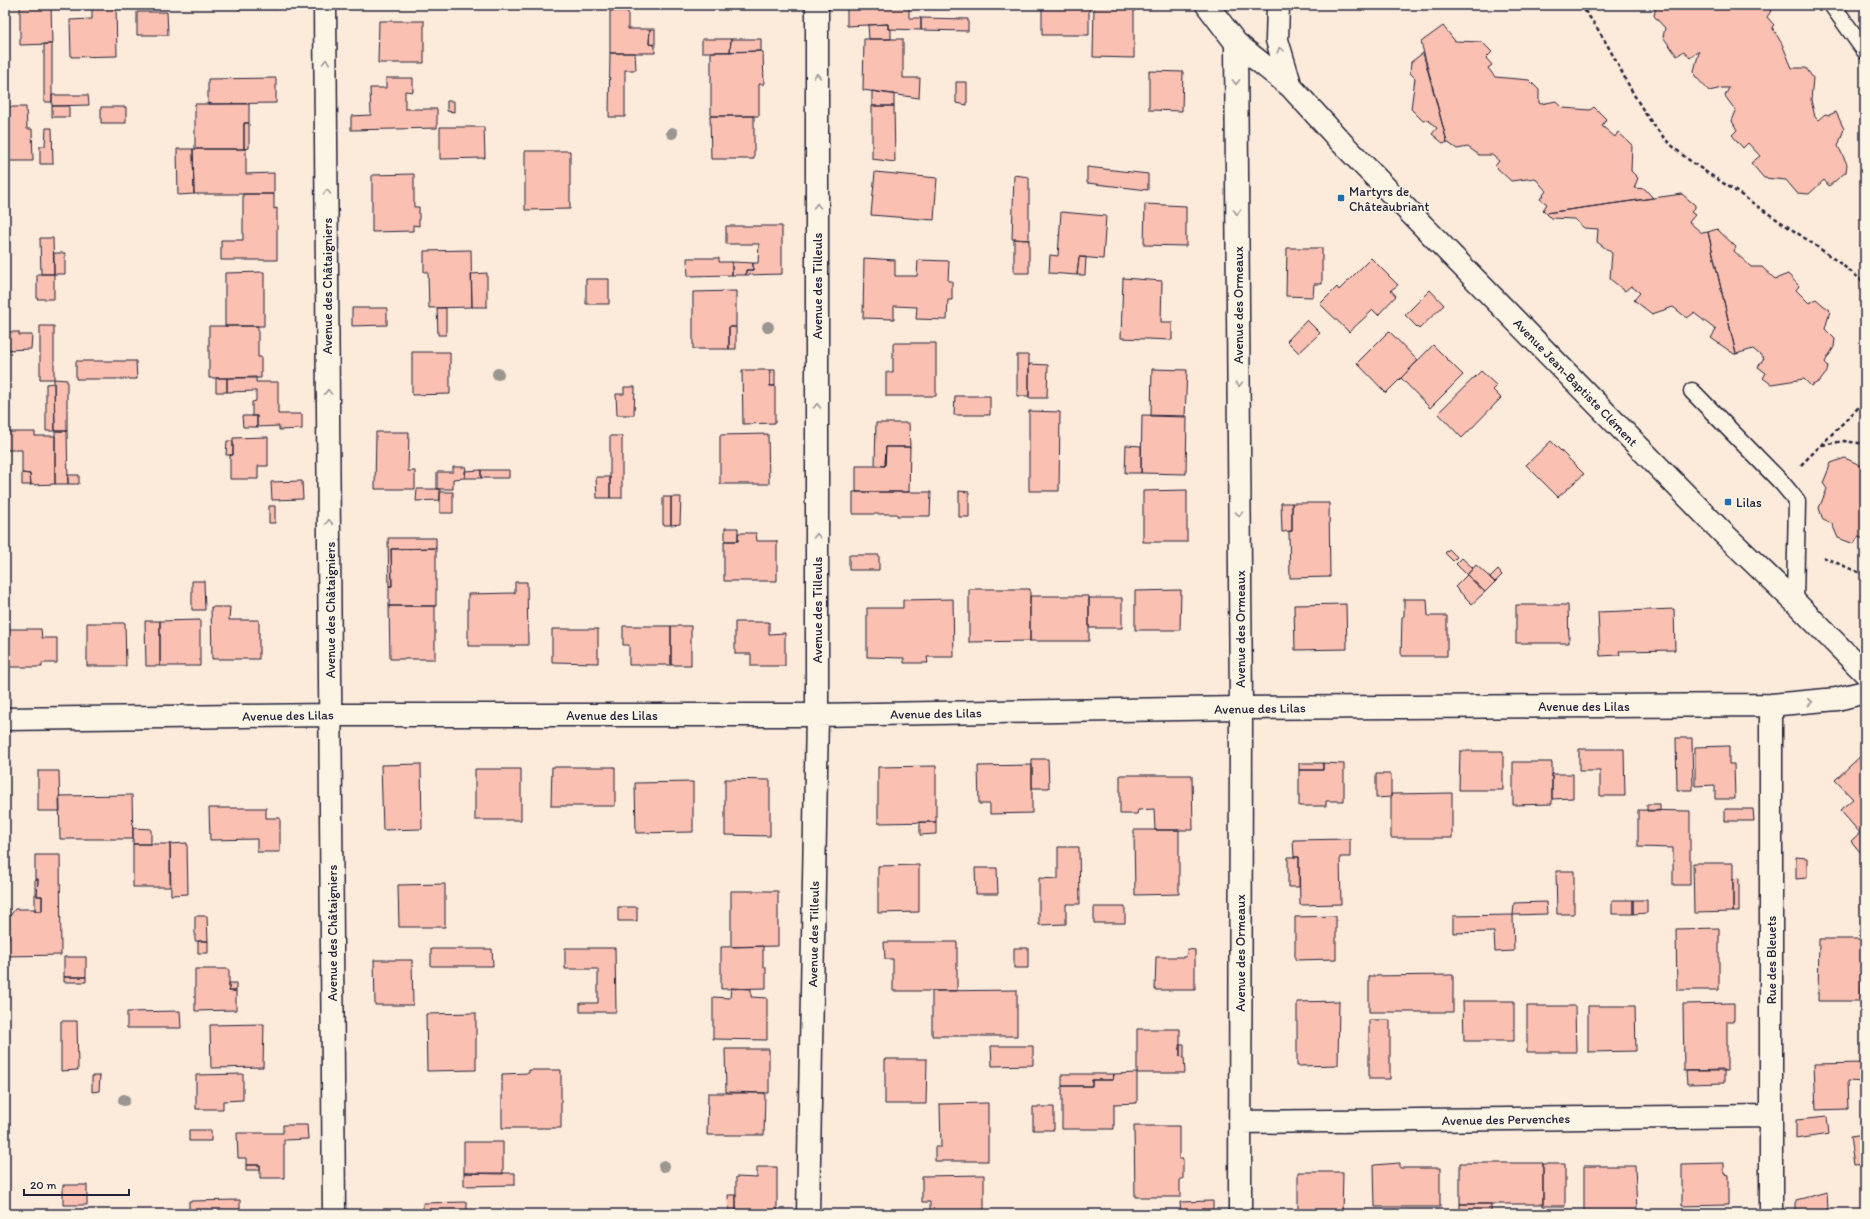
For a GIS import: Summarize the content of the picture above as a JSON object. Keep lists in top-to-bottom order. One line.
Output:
{"streets":{"street":["Avenue des Châtaigniers","Avenue des Tilleuls","Avenue des Ormeaux","Avenue Jean-Baptiste Clément","Avenue des Lilas","Rue des Bleuets","Avenue des Pervenches"]},"crossings":[["Avenue des Châtaigniers","Avenue des Lilas"],["Avenue des Tilleuls","Avenue des Lilas"],["Avenue des Ormeaux","Avenue Jean-Baptiste Clément"],["Avenue des Ormeaux","Avenue des Lilas"],["Avenue des Ormeaux","Avenue des Pervenches"],["Avenue des Lilas","Rue des Bleuets"],["Rue des Bleuets","Avenue des Pervenches"]],"one_way":["Avenue des Châtaigniers","Avenue des Tilleuls","Avenue des Ormeaux"],"places":{"transit":["Martyrs de Châteaubriant","Lilas"]},"scale_bar":"20 m"}
